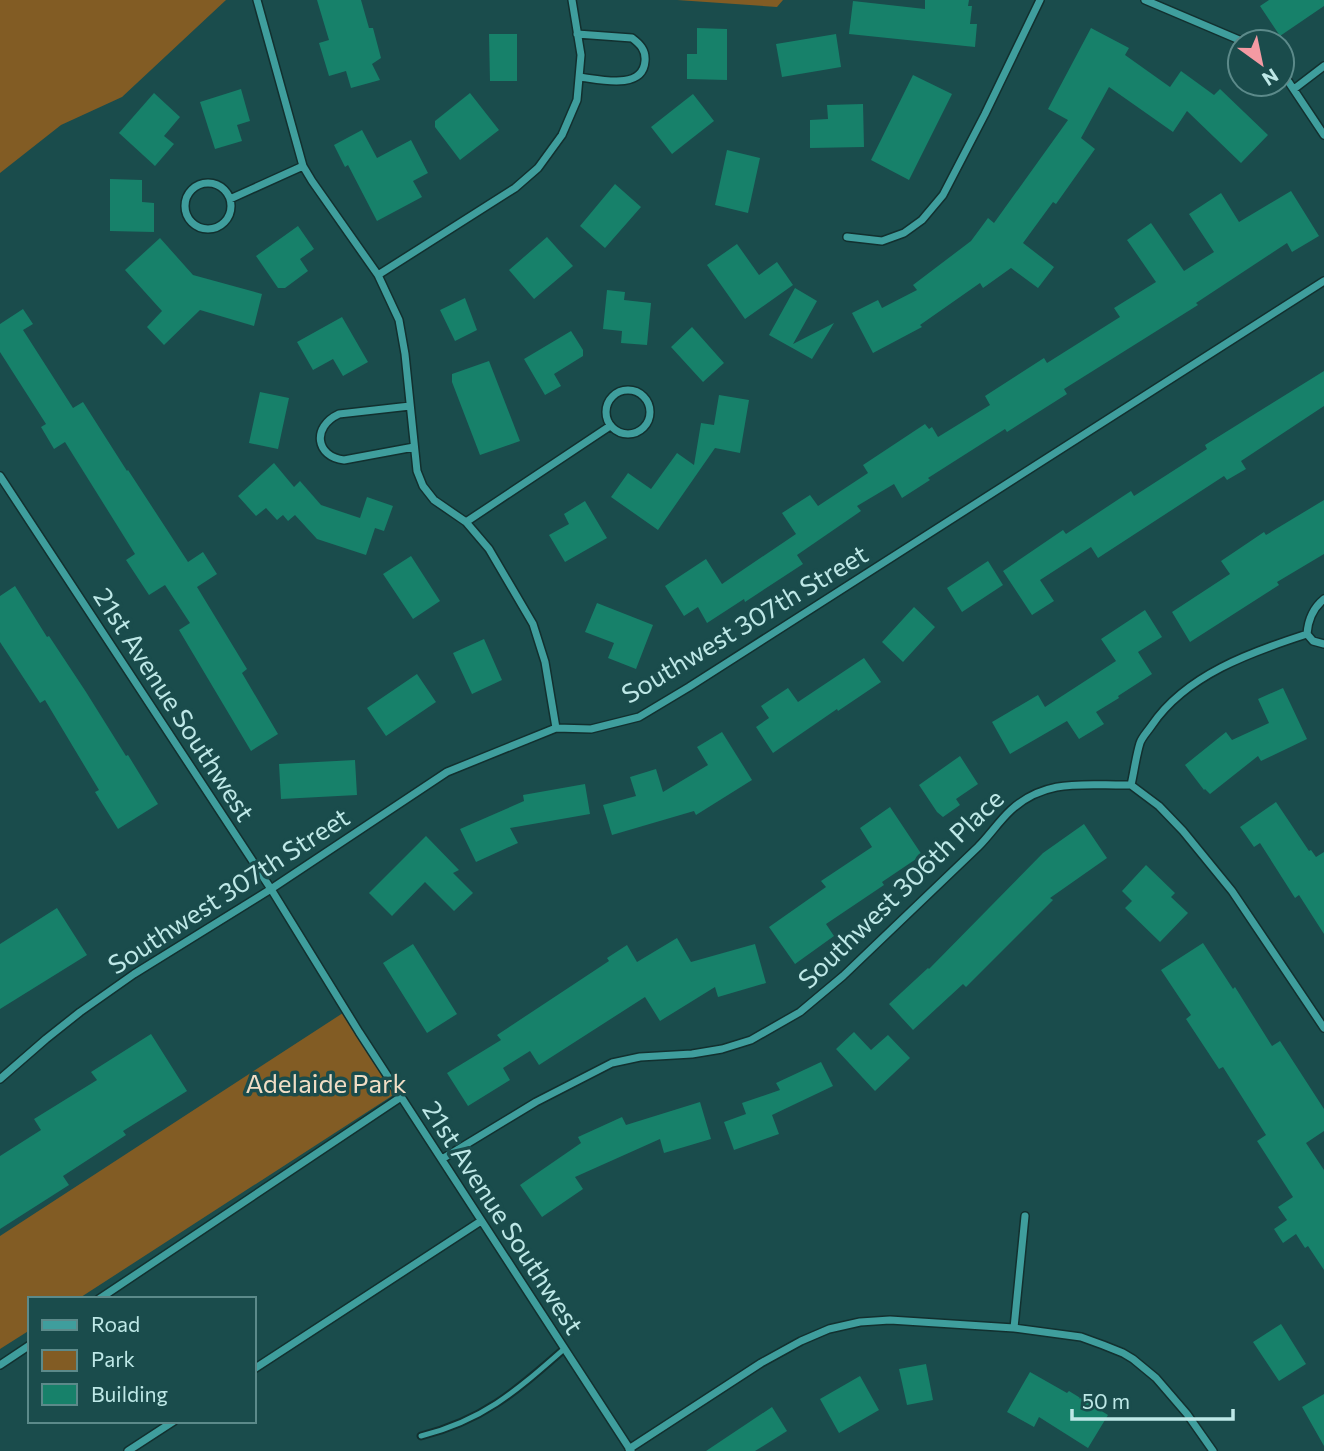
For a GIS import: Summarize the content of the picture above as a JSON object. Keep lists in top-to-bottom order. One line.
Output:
{"streets":{"street":["Southwest 307th Street","21st Avenue Southwest","Southwest 306th Place"]},"crossings":[["Southwest 307th Street","21st Avenue Southwest"],["21st Avenue Southwest","Southwest 306th Place"]],"parks":["Adelaide Park"],"legend":["Road","Park","Building"],"scale_bar":"50 m","north":"bottom right"}
